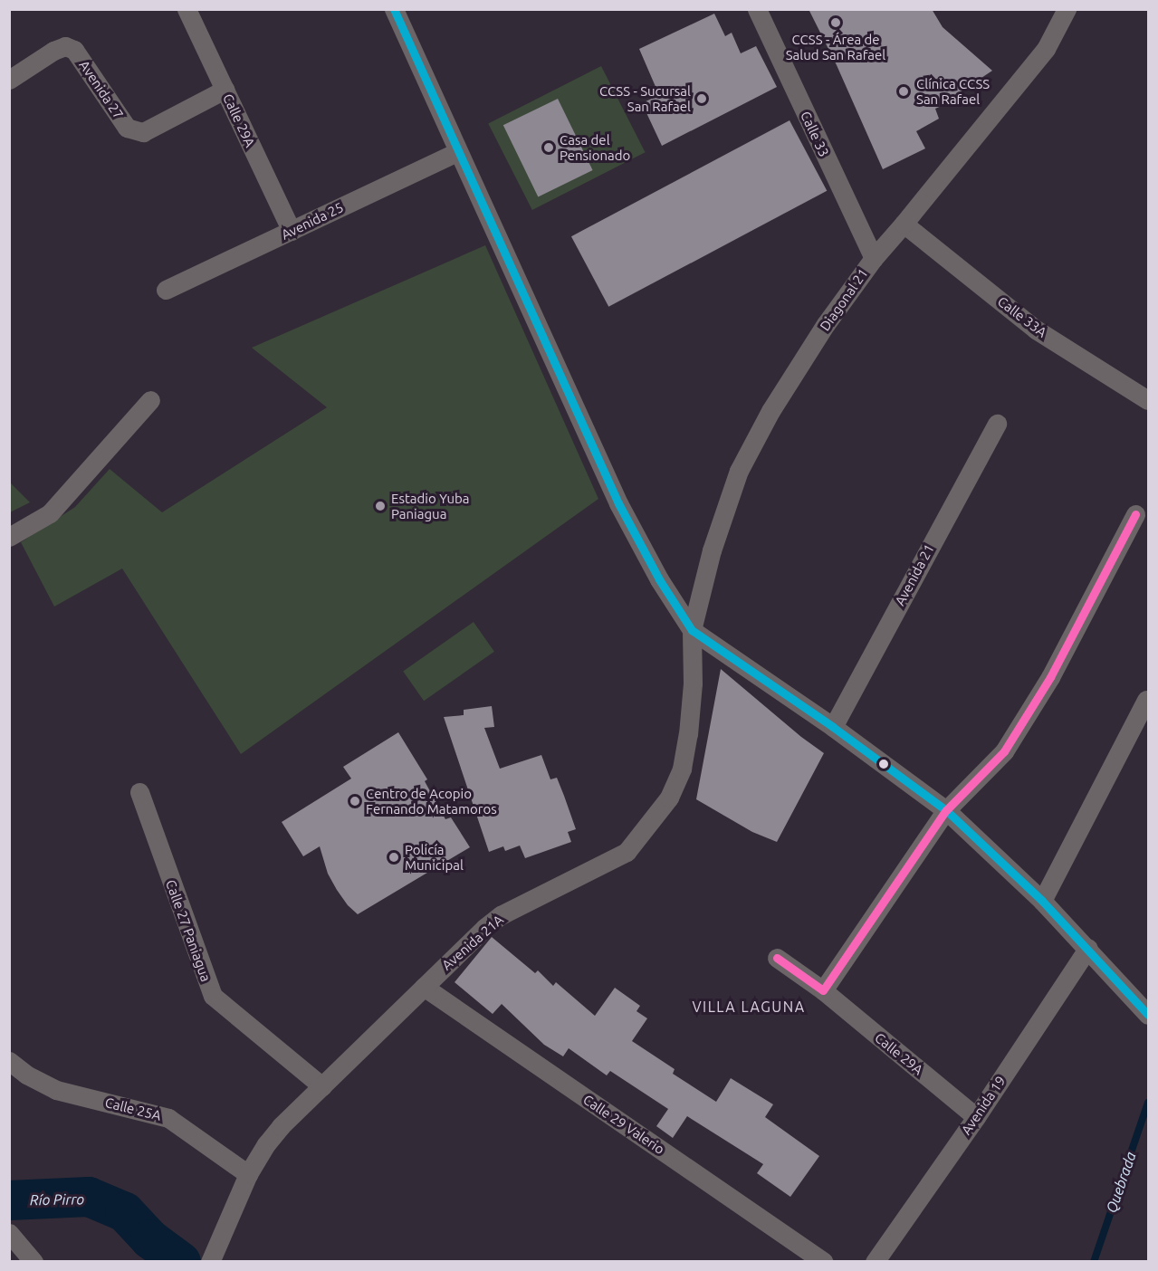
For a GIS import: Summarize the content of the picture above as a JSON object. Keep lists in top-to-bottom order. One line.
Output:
{"streets":{"street":["Avenida 27","Calle 29A","Calle 33","Avenida 25","Diagonal 21","Calle 33A","Avenida 21","Calle 27 Paniagua","Avenida 21A","Avenida 19","Calle 25A","Calle 29 Valerio"]},"crossings":[["Avenida 27","Calle 29A"],["Calle 29A","Avenida 25"],["Calle 29A","Avenida 19"],["Calle 33","Diagonal 21"],["Diagonal 21","Calle 33A"],["Diagonal 21","Avenida 21A"],["Calle 27 Paniagua","Avenida 21A"],["Avenida 21A","Calle 25A"],["Avenida 21A","Calle 29 Valerio"]],"districts":["VILLA LAGUNA"],"water":["Quebrada","Río Pirro"],"places":["CCSS - Área de Salud San Rafael","Clínica CCSS San Rafael","CCSS - Sucursal San Rafael","Casa del Pensionado","Estadio Yuba Paniagua","Centro de Acopio Fernando Matamoros","Policía Municipal"]}
